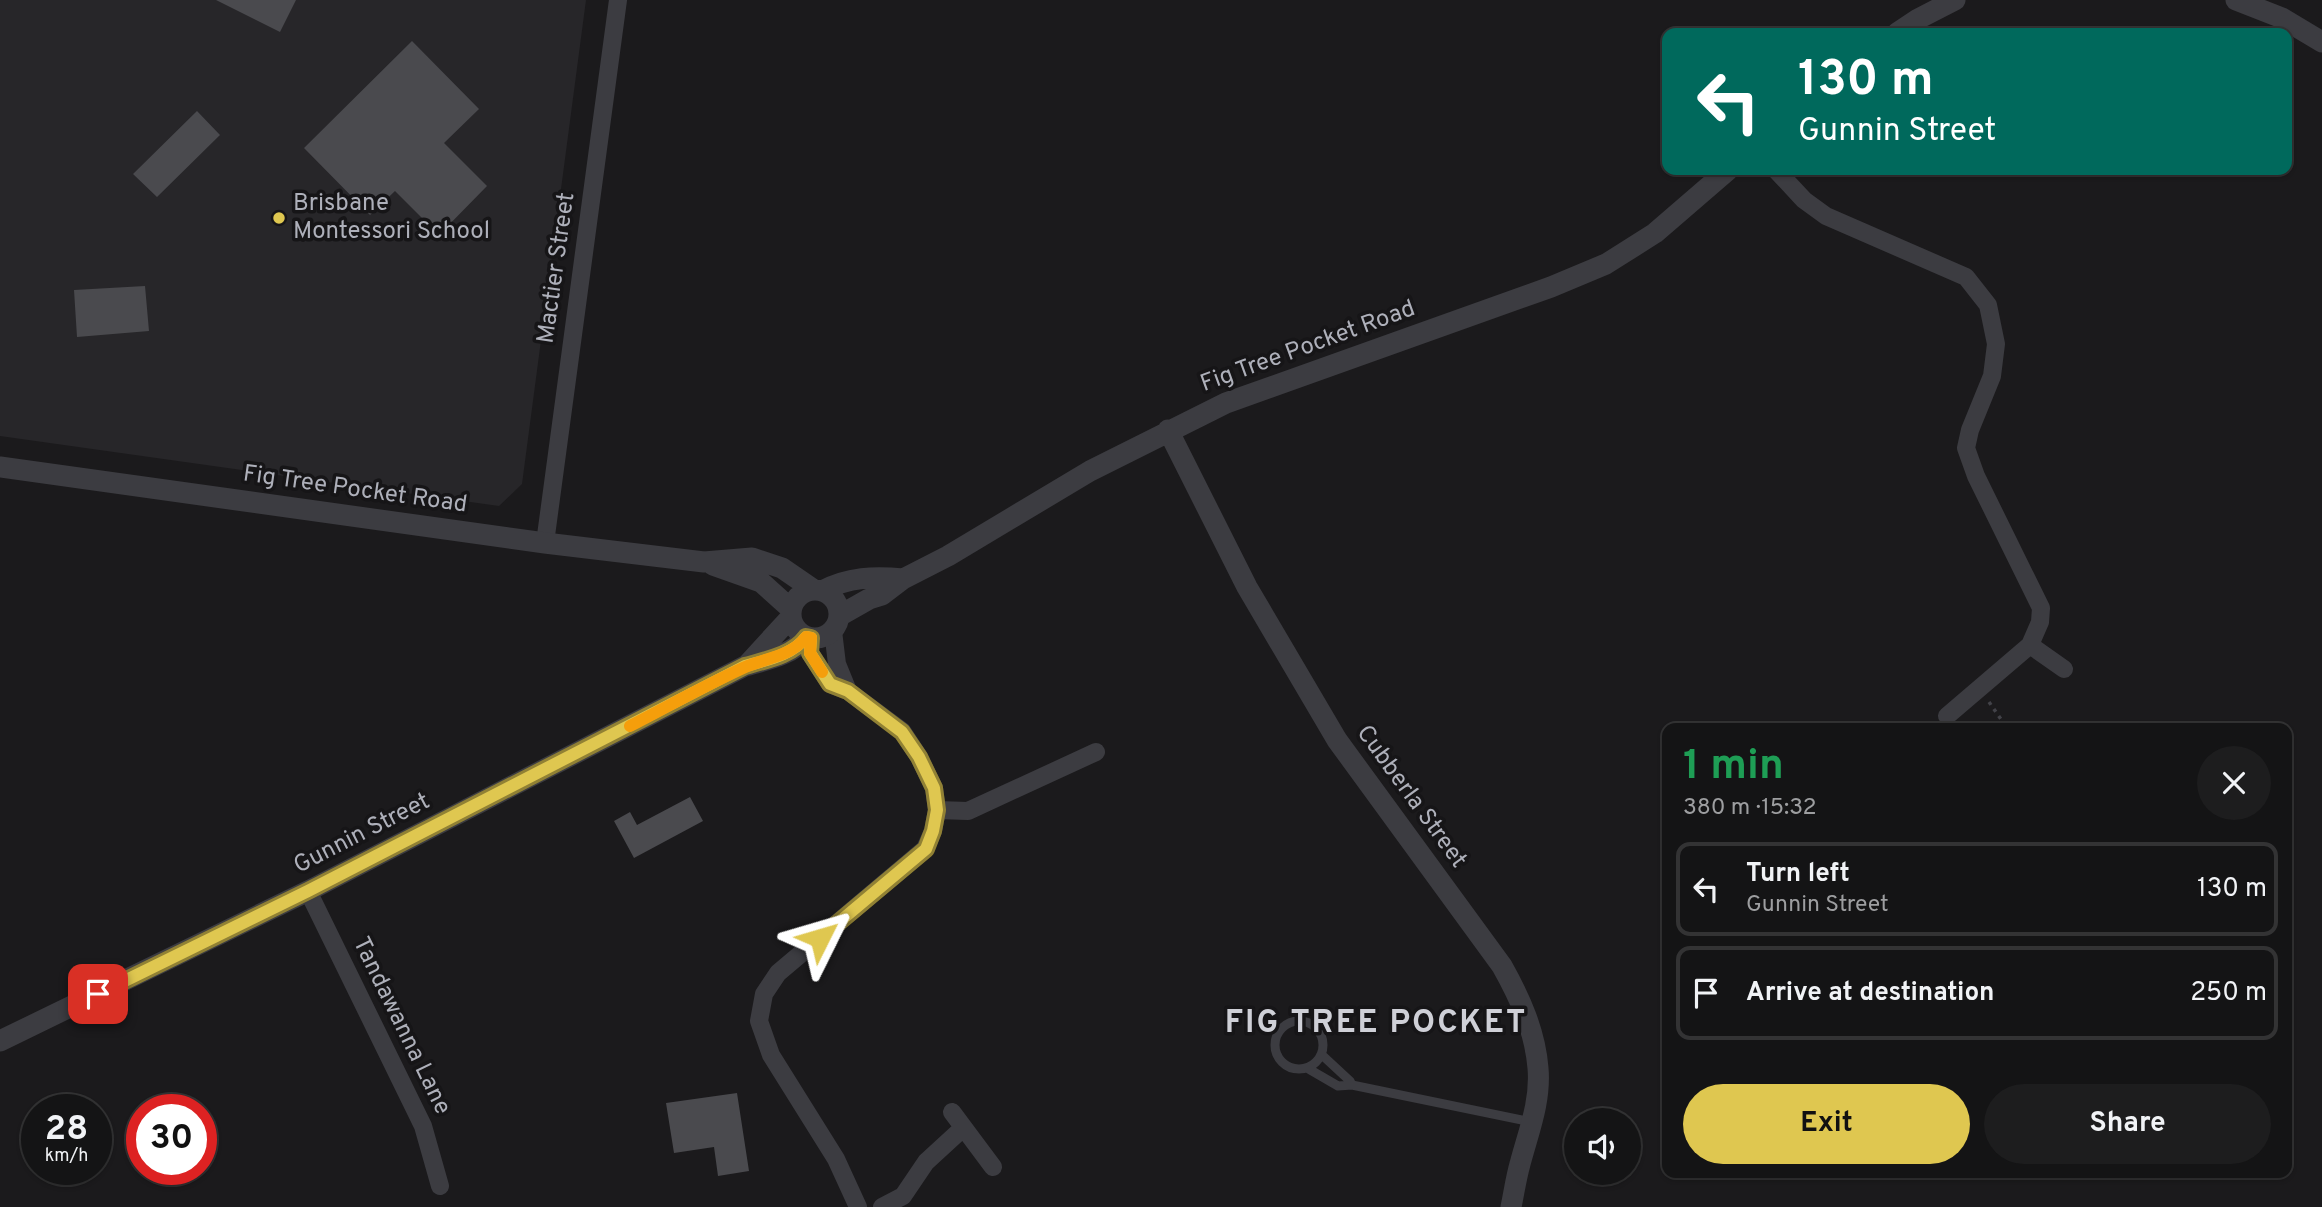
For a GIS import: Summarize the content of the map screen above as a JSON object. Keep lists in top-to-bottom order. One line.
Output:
{"streets":{"street":["Mactier Street","Fig Tree Pocket Road","Cubberla Street","Gunnin Street","Tandawanna Lane"]},"crossings":[["Mactier Street","Fig Tree Pocket Road"],["Fig Tree Pocket Road","Cubberla Street"],["Fig Tree Pocket Road","Gunnin Street"],["Gunnin Street","Tandawanna Lane"]],"districts":["FIG TREE POCKET"],"places":["Brisbane Montessori School"],"page":{"turn":["130 m","Gunnin Street"],"heading":["1 min","380 m · 15:32"],"list":[{"name":"Turn left","note":"Gunnin Street","value":"130 m"},{"name":"Arrive at destination","value":"250 m"}],"buttons":["Exit","Share"],"speed":"28 km/h","limit":"30"}}
